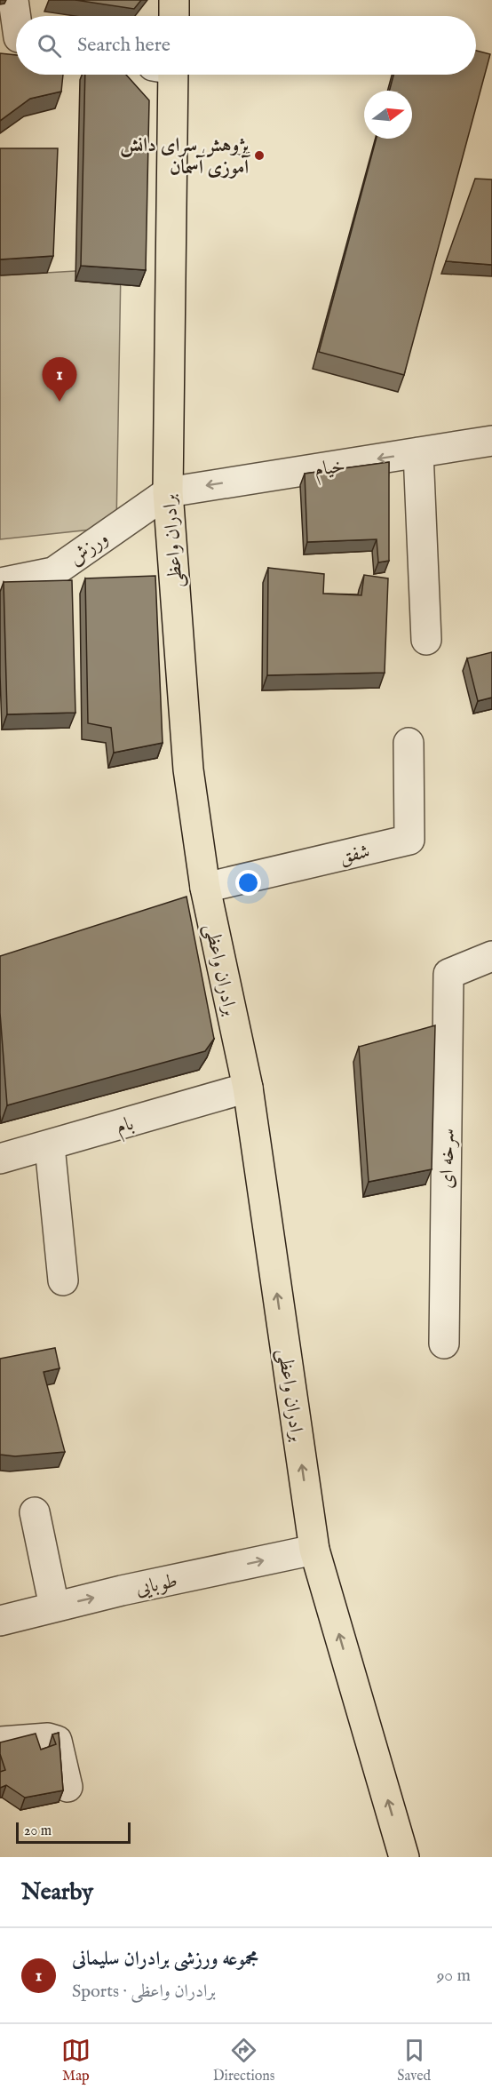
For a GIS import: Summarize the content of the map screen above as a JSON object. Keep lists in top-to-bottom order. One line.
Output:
{"streets":{"main road":["برادران واعظی"],"street":["خیام","ورزش","شفق","بام","سرخه ای","طوبایی"]},"crossings":[["خیام","برادران واعظی"],["خیام","ورزش"],["برادران واعظی","ورزش"],["برادران واعظی","شفق"],["برادران واعظی","بام"],["برادران واعظی","طوبایی"]],"one_way":["خیام","برادران واعظی","طوبایی"],"places":["پژوهش سرای دانش آموزی آسمان"],"scale_bar":"20 m","north":"right","page":{"search":"Search here","pins":"1","scale":"20 m","heading":"Nearby","list":[{"mark":"1","name":"مجموعه ورزشی برادران سلیمانی","note":"Sports · برادران واعظی","value":"90 m"}],"nav":["Map","Directions","Saved"]}}
